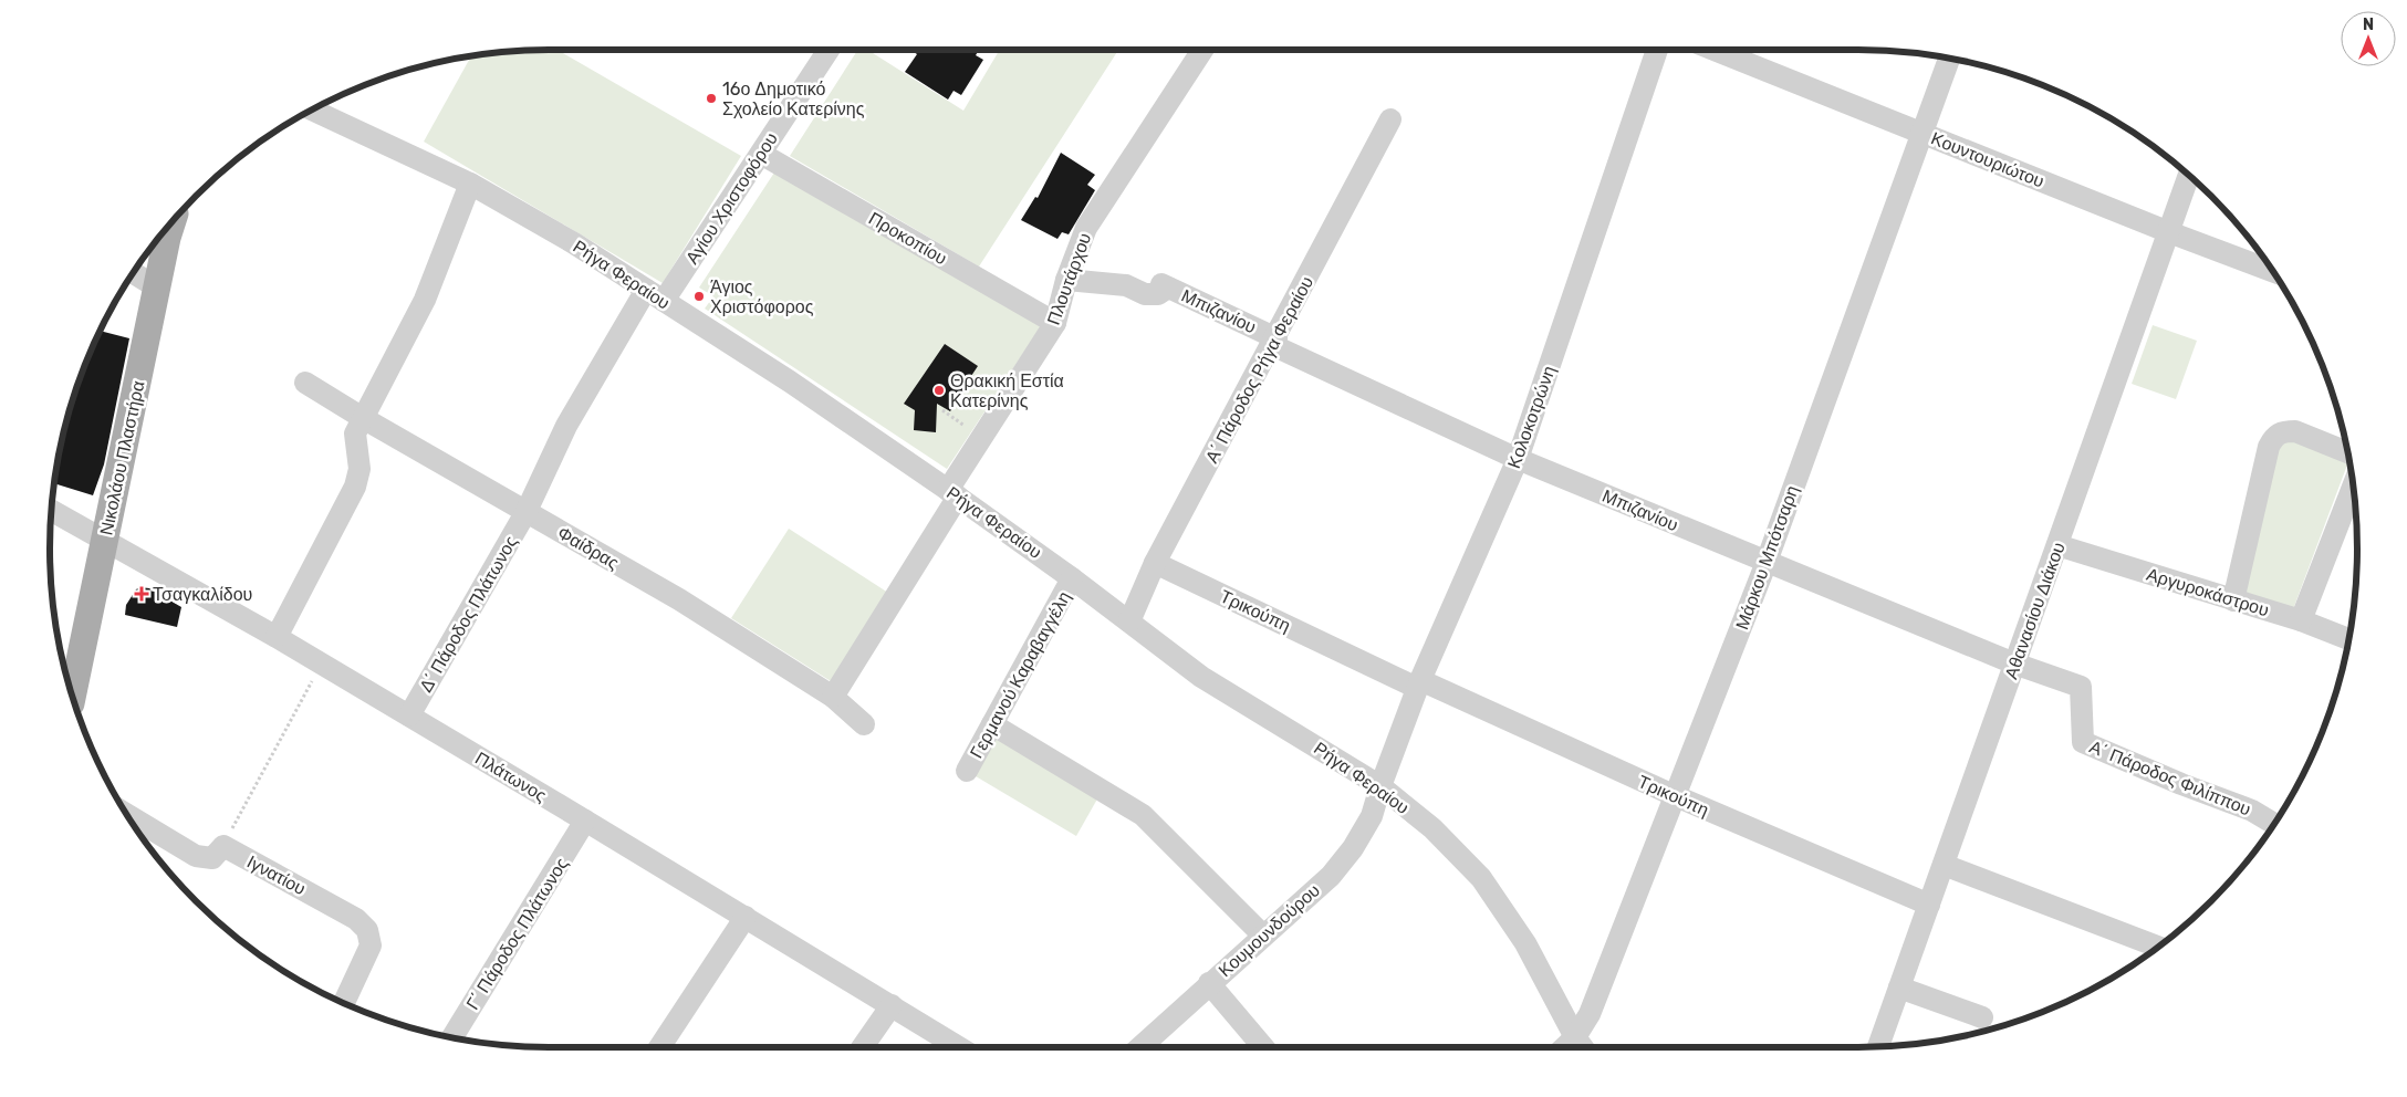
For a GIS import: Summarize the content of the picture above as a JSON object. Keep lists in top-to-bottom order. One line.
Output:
{"streets":{"main road":["Νικολάου Πλαστήρα"],"street":["Κουντουριώτου","Αγίου Χριστοφόρου","Προκοπίου","Ρήγα Φεραίου","Πλουτάρχου","Μπιζανίου","Α΄ Πάροδος Ρήγα Φεραίου","Κολοκοτρώνη","Φαίδρας","Μάρκου Μπότσαρη","Αργυροκάστρου","Τρικούπη","Αθανασίου Διάκου","Δ΄ Πάροδος Πλάτωνος","Γερμανού Καραβαγγέλη","Πλάτωνος","Α΄ Πάροδος Φιλίππου","Ιγνατίου","Κουμουνδούρου","Γ΄ Πάροδος Πλάτωνος"]},"crossings":[["Κουντουριώτου","Μάρκου Μπότσαρη"],["Κουντουριώτου","Αθανασίου Διάκου"],["Αγίου Χριστοφόρου","Προκοπίου"],["Αγίου Χριστοφόρου","Ρήγα Φεραίου"],["Αγίου Χριστοφόρου","Φαίδρας"],["Αγίου Χριστοφόρου","Δ΄ Πάροδος Πλάτωνος"],["Προκοπίου","Πλουτάρχου"],["Ρήγα Φεραίου","Πλουτάρχου"],["Ρήγα Φεραίου","Α΄ Πάροδος Ρήγα Φεραίου"],["Ρήγα Φεραίου","Κολοκοτρώνη"],["Ρήγα Φεραίου","Μάρκου Μπότσαρη"],["Ρήγα Φεραίου","Γερμανού Καραβαγγέλη"],["Ρήγα Φεραίου","Κουμουνδούρου"],["Πλουτάρχου","Μπιζανίου"],["Πλουτάρχου","Φαίδρας"],["Μπιζανίου","Α΄ Πάροδος Ρήγα Φεραίου"],["Μπιζανίου","Κολοκοτρώνη"],["Μπιζανίου","Μάρκου Μπότσαρη"],["Μπιζανίου","Αθανασίου Διάκου"],["Μπιζανίου","Α΄ Πάροδος Φιλίππου"],["Α΄ Πάροδος Ρήγα Φεραίου","Τρικούπη"],["Κολοκοτρώνη","Τρικούπη"],["Κολοκοτρώνη","Κουμουνδούρου"],["Νικολάου Πλαστήρα","Πλάτωνος"],["Φαίδρας","Δ΄ Πάροδος Πλάτωνος"],["Μάρκου Μπότσαρη","Τρικούπη"],["Αργυροκάστρου","Αθανασίου Διάκου"],["Τρικούπη","Αθανασίου Διάκου"],["Αθανασίου Διάκου","Α΄ Πάροδος Φιλίππου"],["Δ΄ Πάροδος Πλάτωνος","Πλάτωνος"],["Πλάτωνος","Γ΄ Πάροδος Πλάτωνος"]],"places":{"other":["16ο Δημοτικό Σχολείο Κατερίνης","Άγιος Χριστόφορος","Θρακική Εστία Κατερίνης"],"health":["Τσαγκαλίδου"]},"north":"top"}
